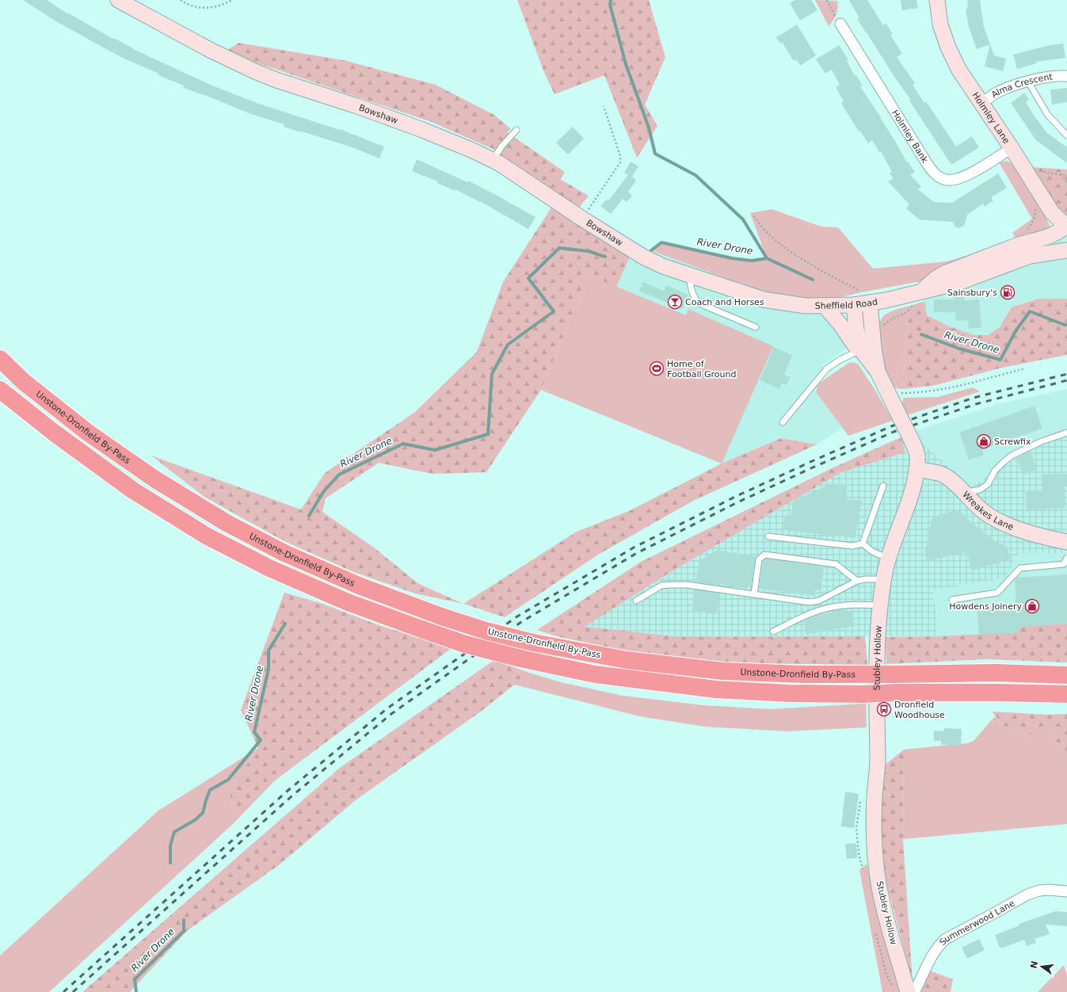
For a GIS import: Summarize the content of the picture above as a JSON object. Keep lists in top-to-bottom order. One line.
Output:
{"streets":{"highway":["Unstone-Dronfield By-Pass"],"main road":["Bowshaw","Holmley Lane","Sheffield Road","Wreakes Lane","Stubley Hollow"],"street":["Alma Crescent","Holmley Bank","Summerwood Lane"]},"crossings":[["Alma Crescent","Holmley Lane"],["Bowshaw","Sheffield Road"],["Holmley Lane","Holmley Bank"],["Holmley Lane","Sheffield Road"],["Sheffield Road","Stubley Hollow"],["Wreakes Lane","Stubley Hollow"]],"water":["River Drone"],"places":{"fuel station":["Sainsbury's"],"bar":["Coach and Horses"],"sports":["Home of Football Ground"],"shop":["Screwfix","Howdens Joinery"],"bus stop":["Dronfield Woodhouse"]},"north":"left"}
